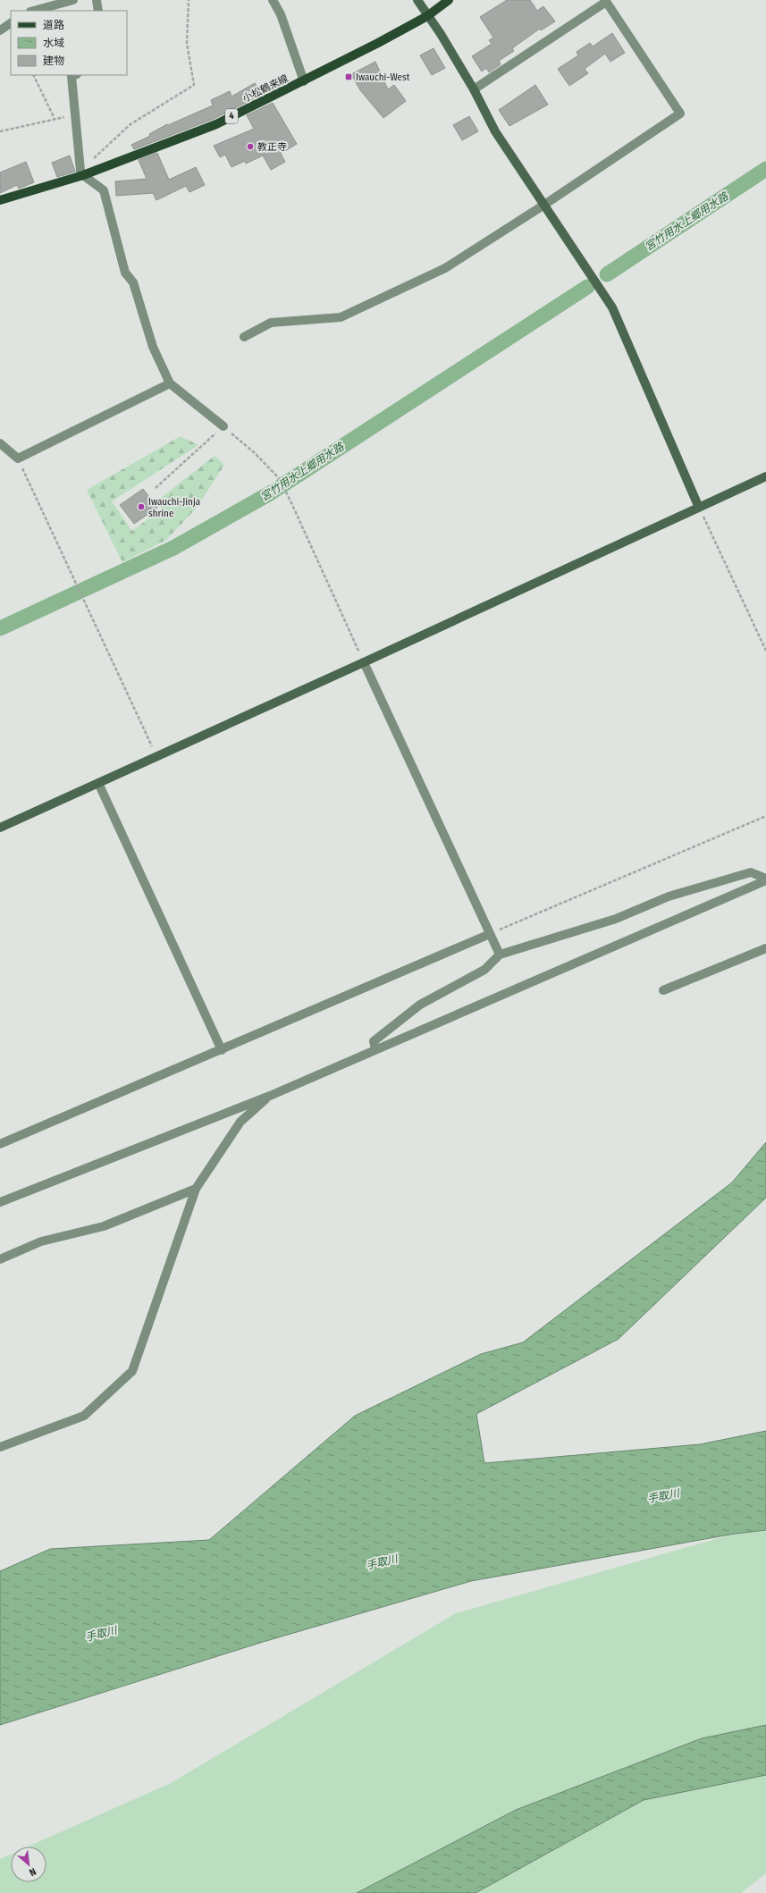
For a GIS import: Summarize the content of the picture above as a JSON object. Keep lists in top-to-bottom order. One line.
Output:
{"streets":{"main road":["小松鶴来線","4"]},"water":["宮竹用水上郷用水路","手取川"],"places":{"transit":["Iwauchi-West"],"other":["教正寺","Iwauchi-Jinja shrine"]},"legend":["道路","水域","建物"],"north":"bottom right"}
